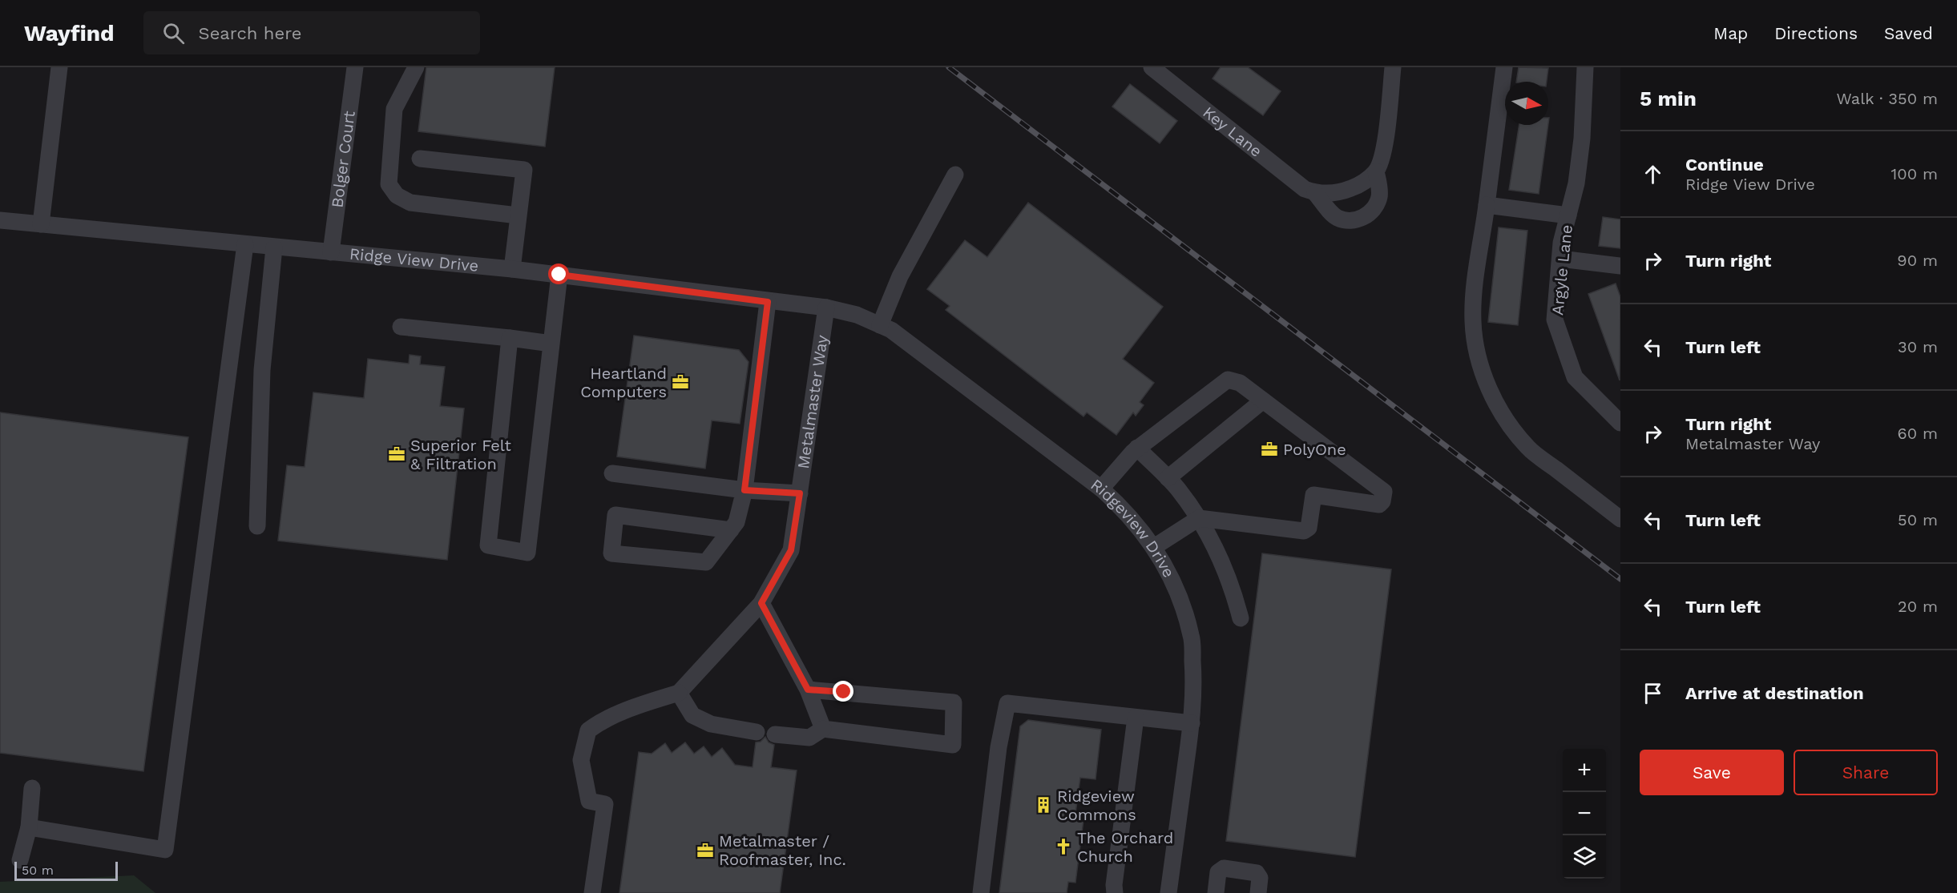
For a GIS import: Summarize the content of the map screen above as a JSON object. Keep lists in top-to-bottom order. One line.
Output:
{"streets":{"street":["Key Lane","Bolger Court","Ridge View Drive","Argyle Lane","Metalmaster Way","Ridgeview Drive"]},"crossings":[["Bolger Court","Ridge View Drive"],["Ridge View Drive","Metalmaster Way"],["Ridge View Drive","Ridgeview Drive"],["Metalmaster Way","Ridgeview Drive"]],"places":{"office":["Heartland Computers","PolyOne","Superior Felt & Filtration","Metalmaster / Roofmaster, Inc."],"building":["Ridgeview Commons"],"church":["The Orchard Church"]},"scale_bar":"50 m","north":"right","page":{"header":"Wayfind","search":"Search here","nav":["Map","Directions","Saved"],"heading":["5 min","Walk · 350 m"],"list":[["Continue","Ridge View Drive","100 m"],["Turn right","90 m"],["Turn left","30 m"],["Turn right","Metalmaster Way","60 m"],["Turn left","50 m"],["Turn left","20 m"],"Arrive at destination"],"buttons":["Save","Share"],"map_buttons":["+","−"],"scale":"50 m"}}
